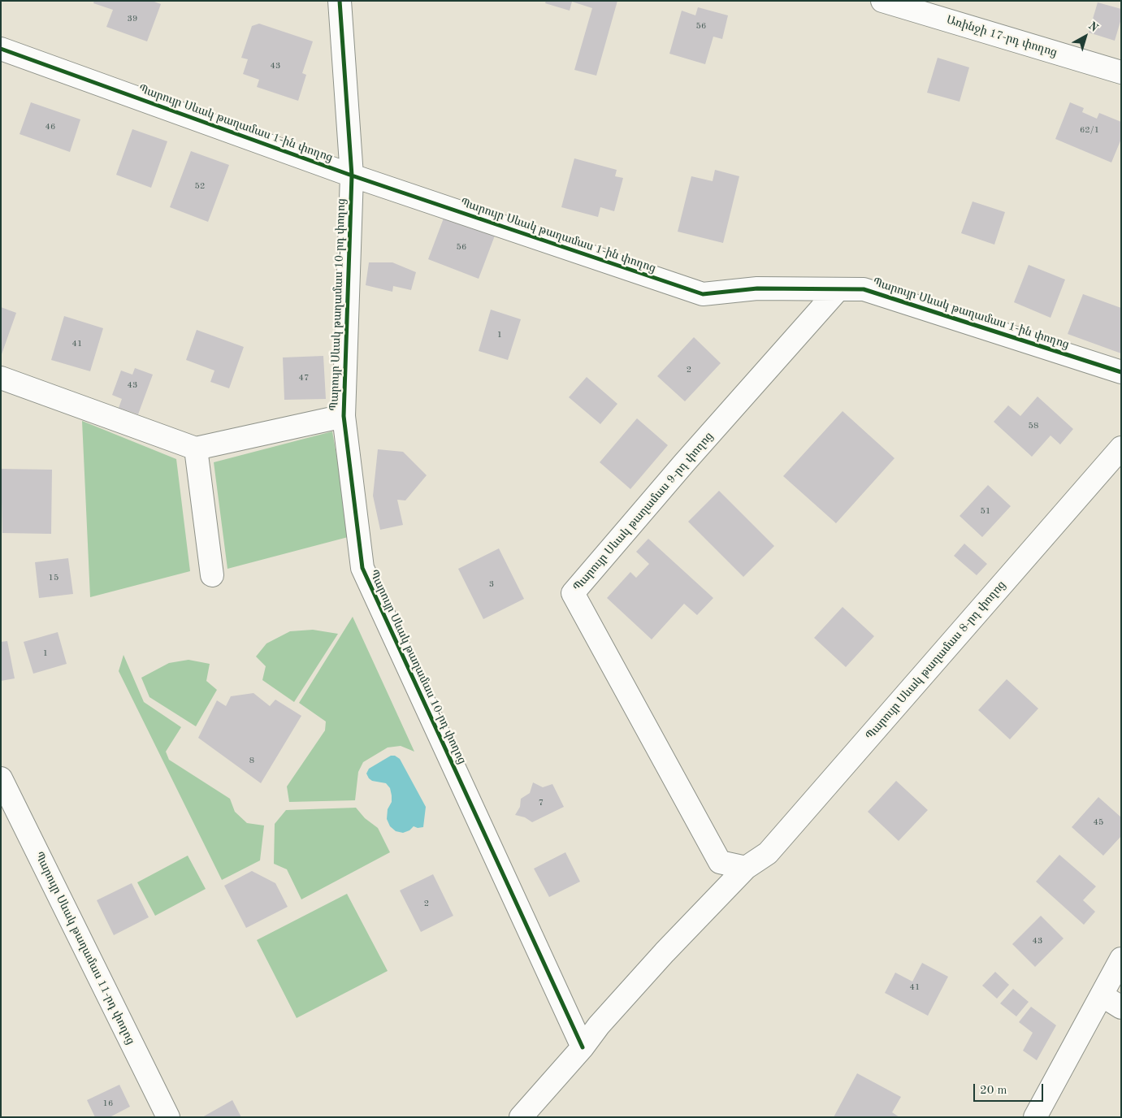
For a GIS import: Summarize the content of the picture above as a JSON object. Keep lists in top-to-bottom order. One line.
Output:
{"streets":{"street":["Առինջի 17-րդ փողոց","Պարույր Սևակ թաղամաս 1-ին փողոց","Պարույր Սևակ թաղամաս 10-րդ փողոց","Պարույր Սևակ թաղամաս 9-րդ փողոց","Պարույր Սևակ թաղամաս 8-րդ փողոց","Պարույր Սևակ թաղամաս 11-րդ փողոց"]},"crossings":[["Պարույր Սևակ թաղամաս 1-ին փողոց","Պարույր Սևակ թաղամաս 10-րդ փողոց"],["Պարույր Սևակ թաղամաս 1-ին փողոց","Պարույր Սևակ թաղամաս 9-րդ փողոց"],["Պարույր Սևակ թաղամաս 10-րդ փողոց","Պարույր Սևակ թաղամաս 8-րդ փողոց"],["Պարույր Սևակ թաղամաս 9-րդ փողոց","Պարույր Սևակ թաղամաս 8-րդ փողոց"]],"house_numbers":["39","56","43","46","62/1","52","56","1","41","2","47","43","58","51","15","3","1","8","7","45","2","43","41","16"],"scale_bar":"20 m","north":"top right"}
